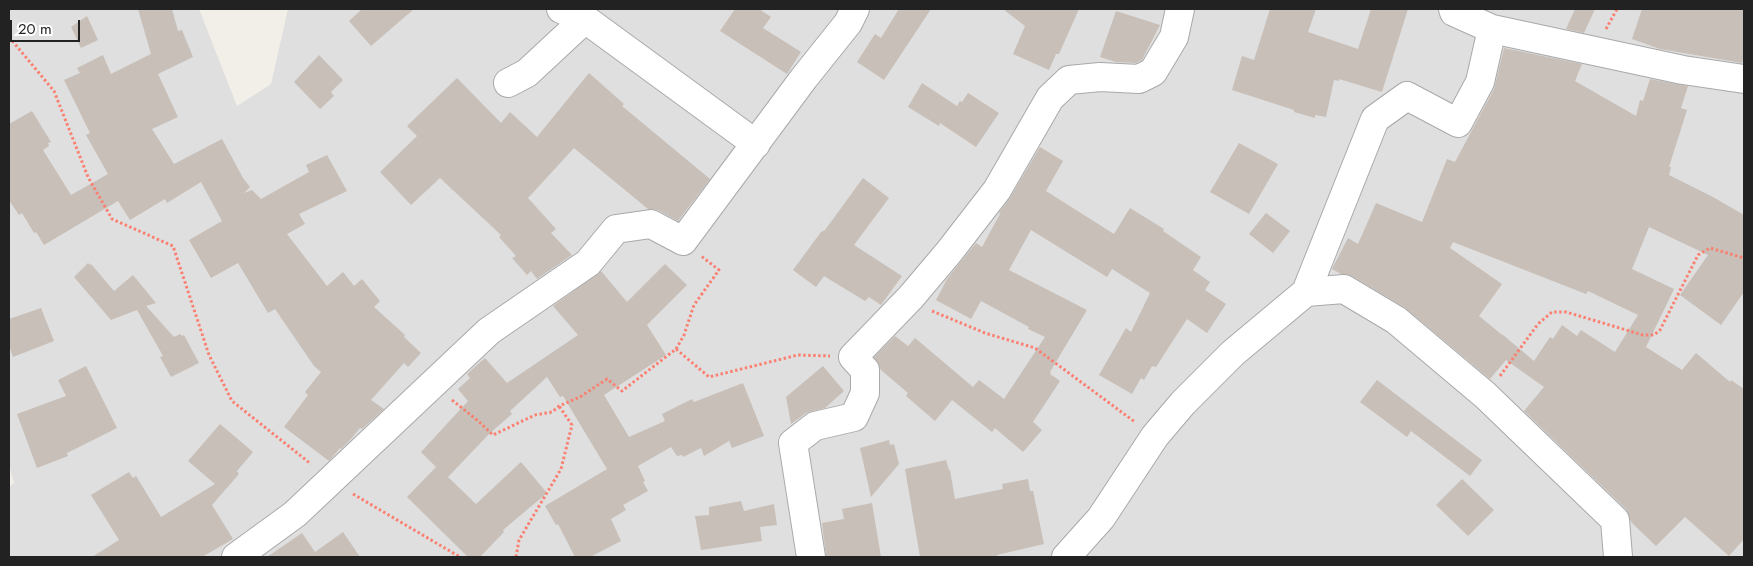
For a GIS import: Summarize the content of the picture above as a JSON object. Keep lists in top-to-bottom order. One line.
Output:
{"scale_bar":"20 m"}
